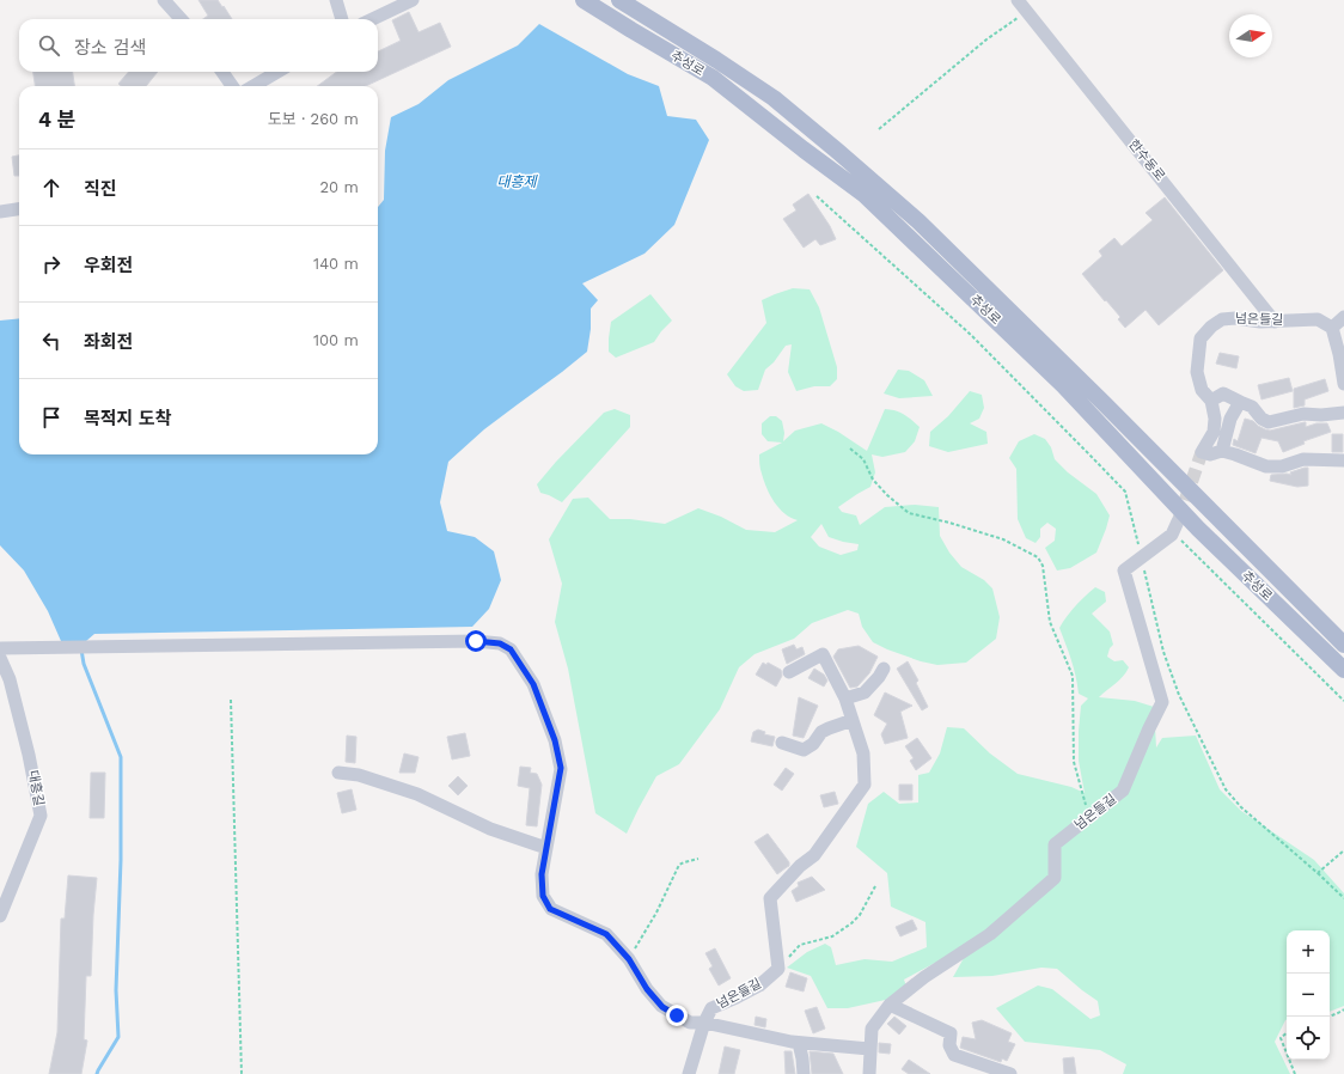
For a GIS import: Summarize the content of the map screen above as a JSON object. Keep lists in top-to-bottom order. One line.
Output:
{"streets":{"main road":["추성로"],"street":["한수동로","넘은들길","대흥길"]},"crossings":[["한수동로","넘은들길"]],"water":["대흥제"],"north":"right","page":{"search":"장소 검색","heading":["4 분","도보 · 260 m"],"list":[["직진","20 m"],["우회전","140 m"],["좌회전","100 m"],"목적지 도착"],"map_buttons":["+","−"]}}
